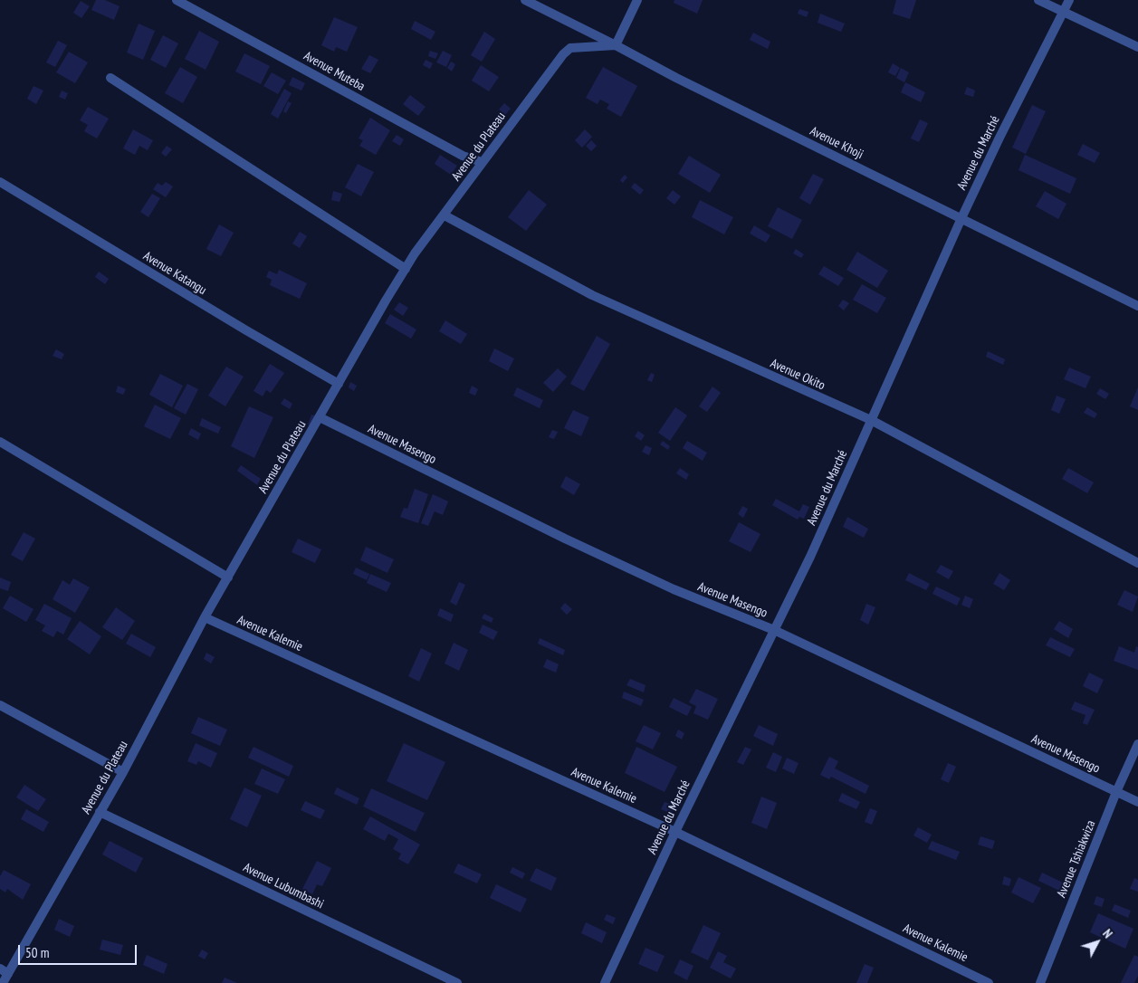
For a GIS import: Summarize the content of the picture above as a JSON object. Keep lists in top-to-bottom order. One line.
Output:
{"streets":{"street":["Avenue Muteba","Avenue Khoji","Avenue du Plateau","Avenue du Marché","Avenue Katangu","Avenue Okito","Avenue Masengo","Avenue Kalemie","Avenue Tshiakwiza","Avenue Lubumbashi"]},"crossings":[["Avenue Muteba","Avenue du Plateau"],["Avenue Khoji","Avenue du Plateau"],["Avenue Khoji","Avenue du Marché"],["Avenue du Plateau","Avenue Katangu"],["Avenue du Plateau","Avenue Okito"],["Avenue du Plateau","Avenue Masengo"],["Avenue du Plateau","Avenue Kalemie"],["Avenue du Plateau","Avenue Lubumbashi"],["Avenue du Marché","Avenue Okito"],["Avenue du Marché","Avenue Masengo"],["Avenue du Marché","Avenue Kalemie"],["Avenue Masengo","Avenue Tshiakwiza"]],"scale_bar":"50 m","north":"top right"}
